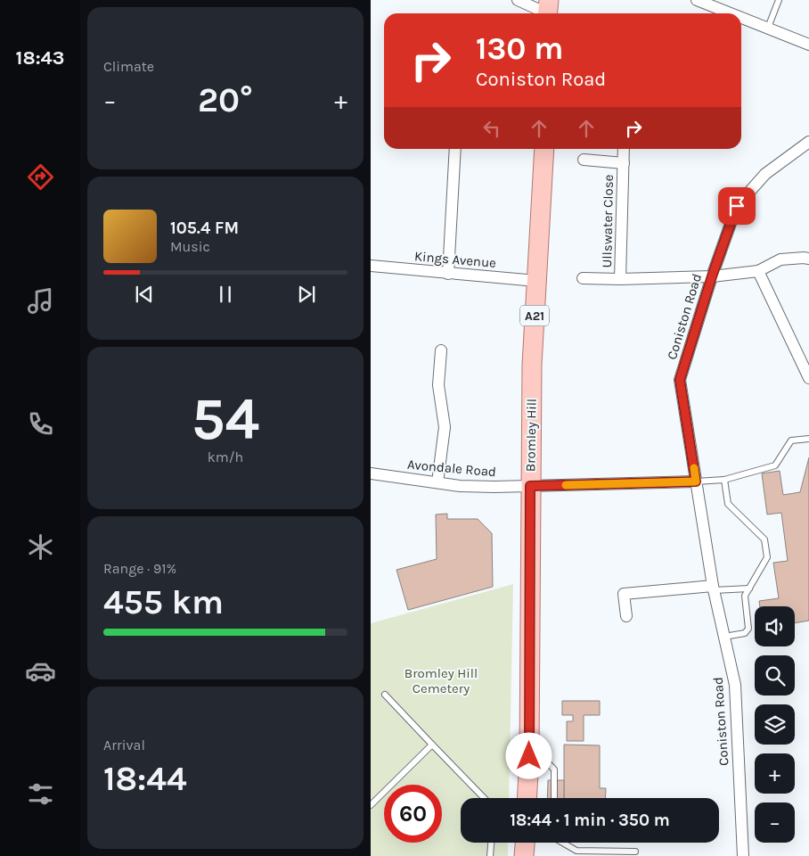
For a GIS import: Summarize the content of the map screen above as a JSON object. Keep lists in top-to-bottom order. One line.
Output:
{"streets":{"main road":["A21","Bromley Hill"],"street":["Ullswater Close","Kings Avenue","Coniston Road","Avondale Road"]},"crossings":[["Ullswater Close","Coniston Road"],["Kings Avenue","Bromley Hill"],["Bromley Hill","Avondale Road"]],"parks":["Bromley Hill Cemetery"],"page":{"tabs":"18:43","tile":["Climate",["54","km/h"],["Range · 91%","455 km"],["Arrival","18:44"]],"turn":["130 m","Coniston Road"],"heat":["−","20°","+"],"song":["105.4 FM","Music"],"map_buttons":["+","−"],"limit":"60","trip":"18:44 · 1 min · 350 m"}}
